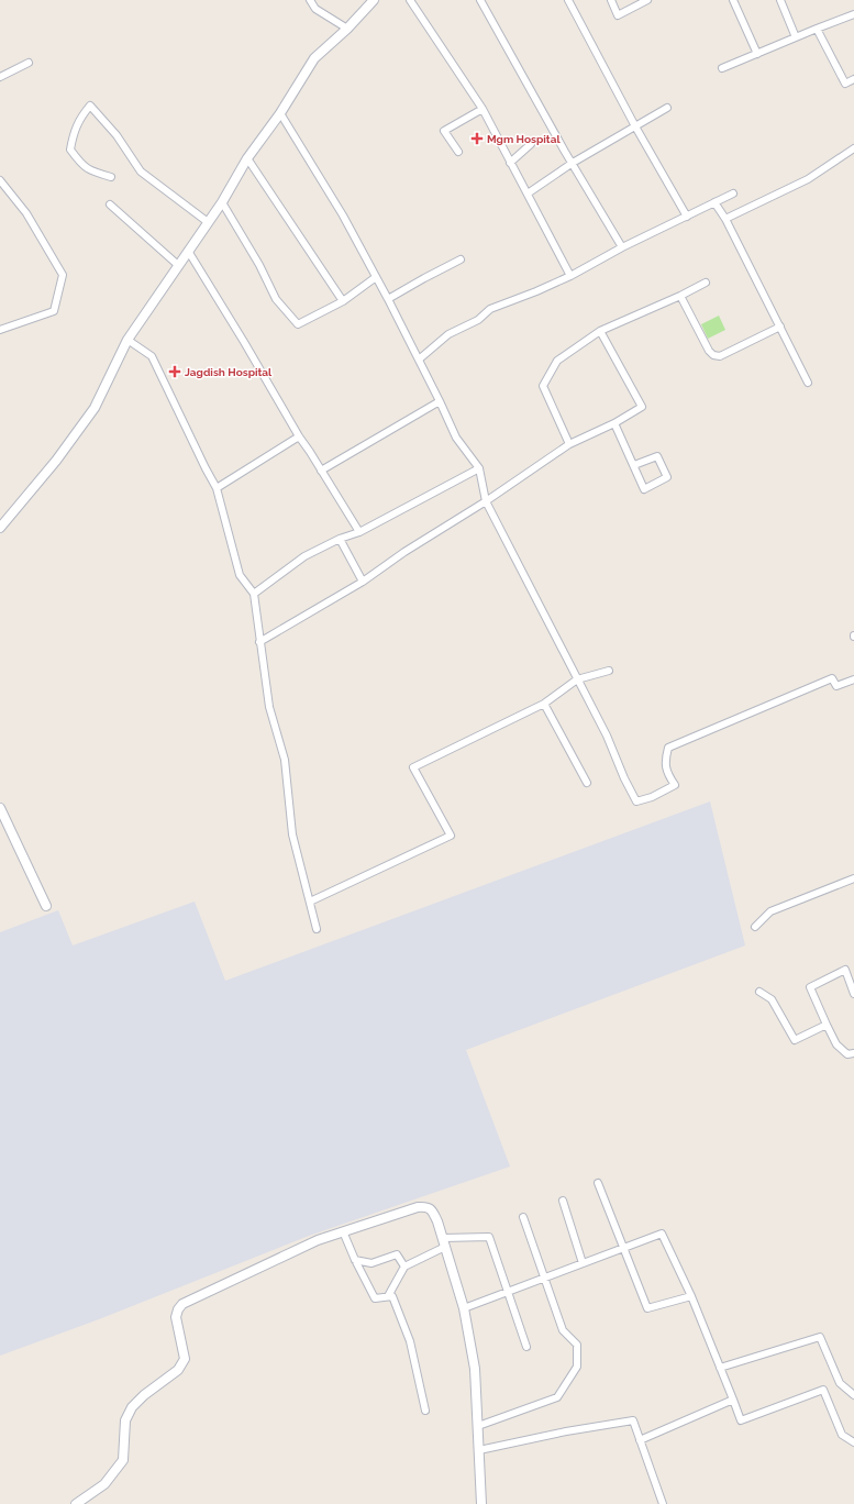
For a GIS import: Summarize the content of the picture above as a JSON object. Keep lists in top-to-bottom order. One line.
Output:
{"places":{"health":["Mgm Hospital","Jagdish Hospital"]}}
